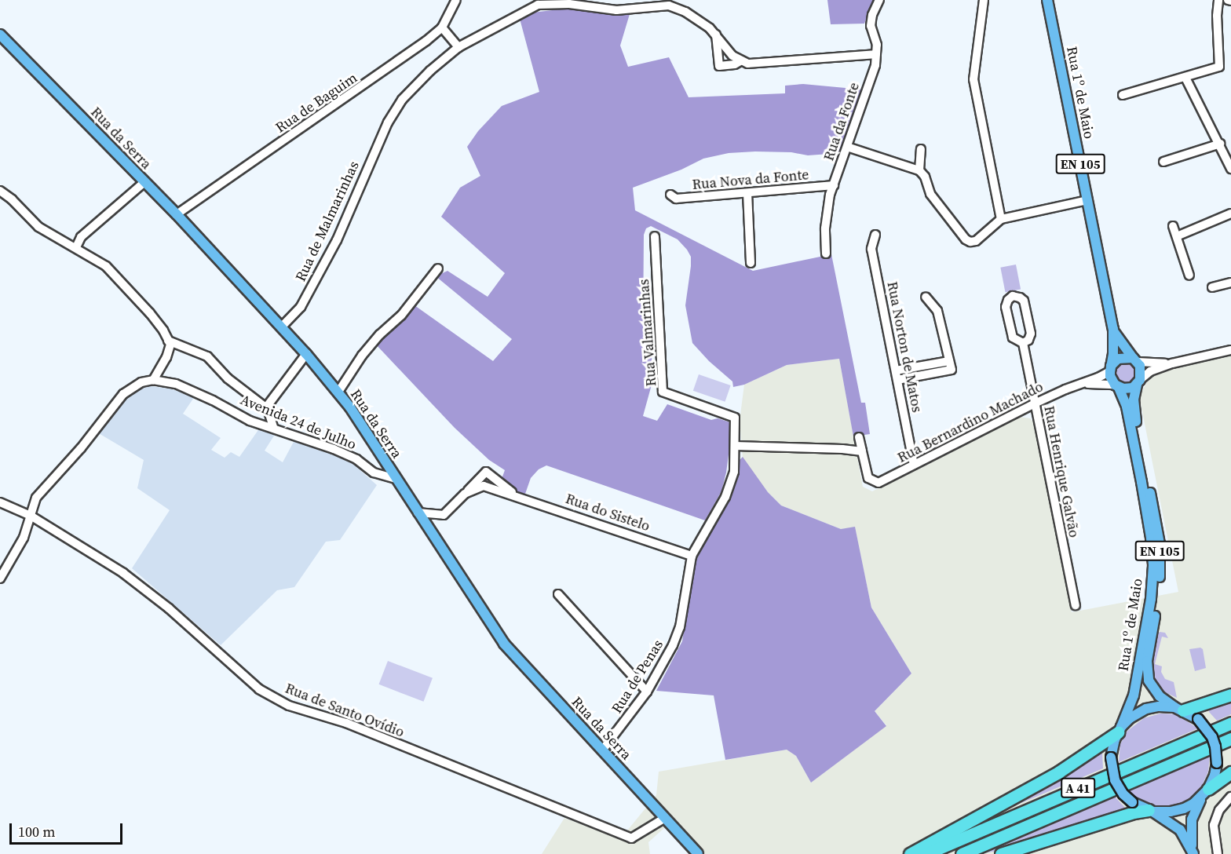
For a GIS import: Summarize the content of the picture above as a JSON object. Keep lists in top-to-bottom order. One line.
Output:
{"streets":{"highway":["A 41"],"main road":["Rua 1º de Maio","Rua da Serra","EN 105"],"street":["Rua de Baguim","Rua da Fonte","Rua Nova da Fonte","Rua de Malmarinhas","Rua Valmarinhas","Rua Norton de Matos","Avenida 24 de Julho","Rua Bernardino Machado","Rua Henrique Galvão","Rua do Sistelo","Rua de Penas","Rua de Santo Ovídio"]},"crossings":[["Rua 1º de Maio","EN 105"],["Rua 1º de Maio","Rua Bernardino Machado"],["Rua de Baguim","Rua da Serra"],["Rua da Fonte","Rua Nova da Fonte"],["Rua da Serra","Rua de Malmarinhas"],["Rua da Serra","Avenida 24 de Julho"],["Rua da Serra","Rua do Sistelo"],["Rua da Serra","Rua de Penas"],["Rua da Serra","Rua de Santo Ovídio"],["EN 105","Rua Bernardino Machado"],["Rua Valmarinhas","Rua de Penas"],["Rua Norton de Matos","Rua Bernardino Machado"],["Rua Bernardino Machado","Rua Henrique Galvão"],["Rua do Sistelo","Rua de Penas"]],"scale_bar":"100 m"}
